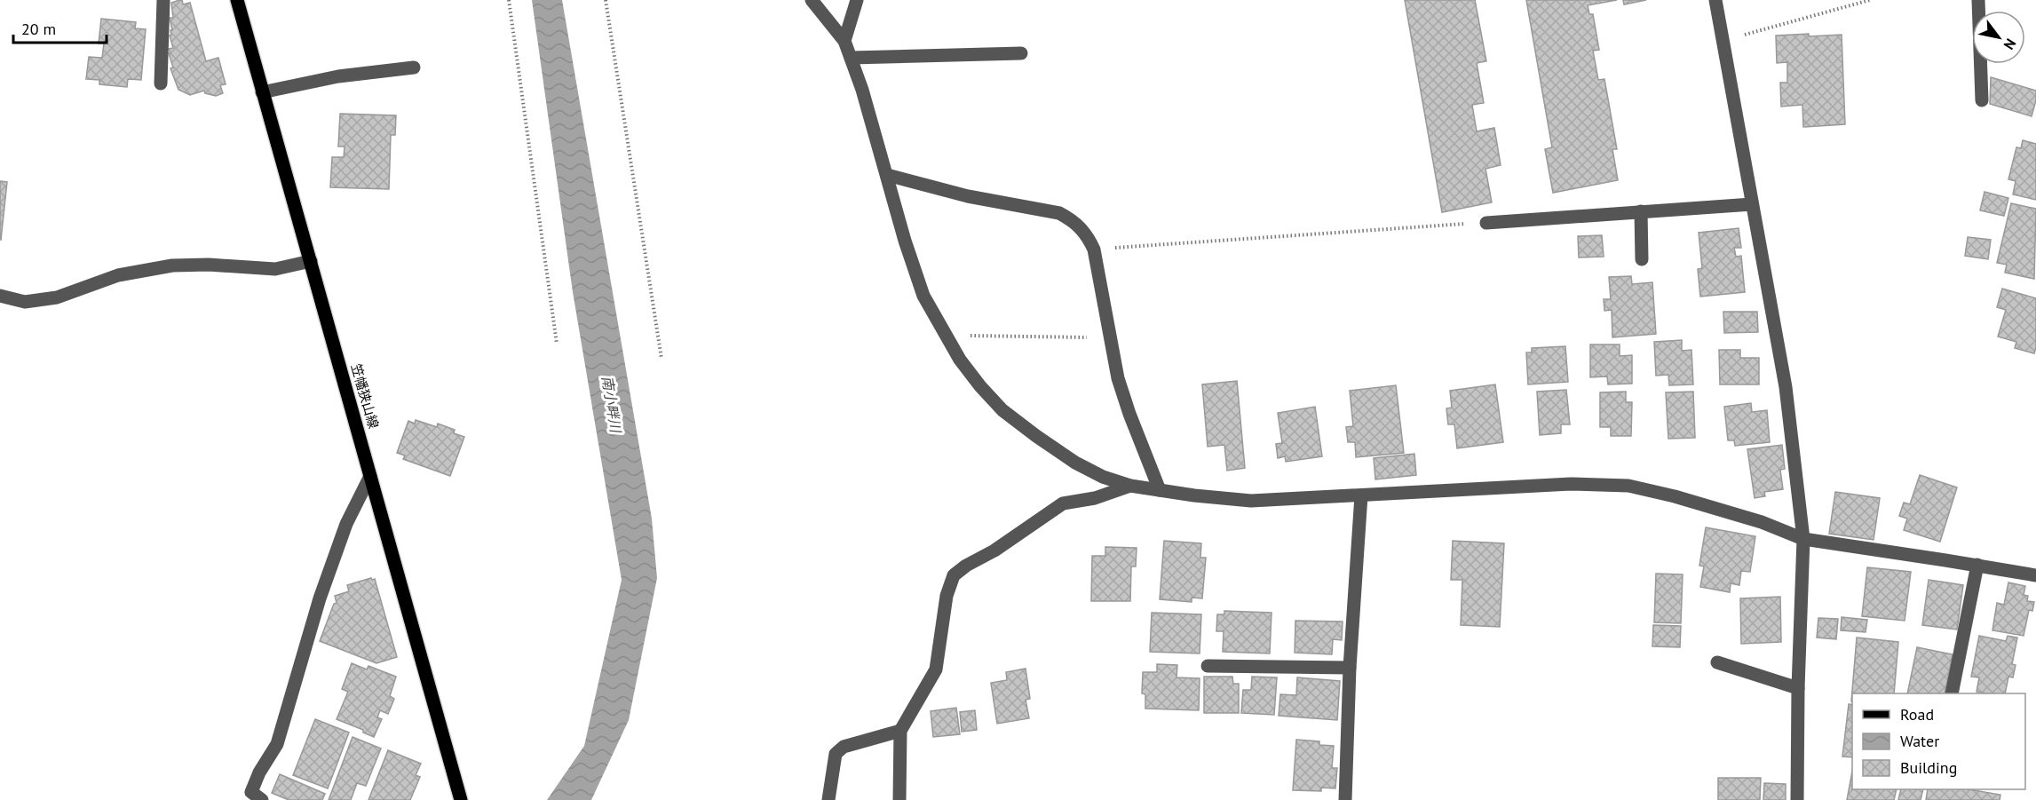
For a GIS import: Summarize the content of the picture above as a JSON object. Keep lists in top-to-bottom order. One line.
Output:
{"streets":{"main road":["笠幡狭山線"]},"water":["南小畔川"],"legend":["Road","Water","Building"],"scale_bar":"20 m","north":"bottom right"}
